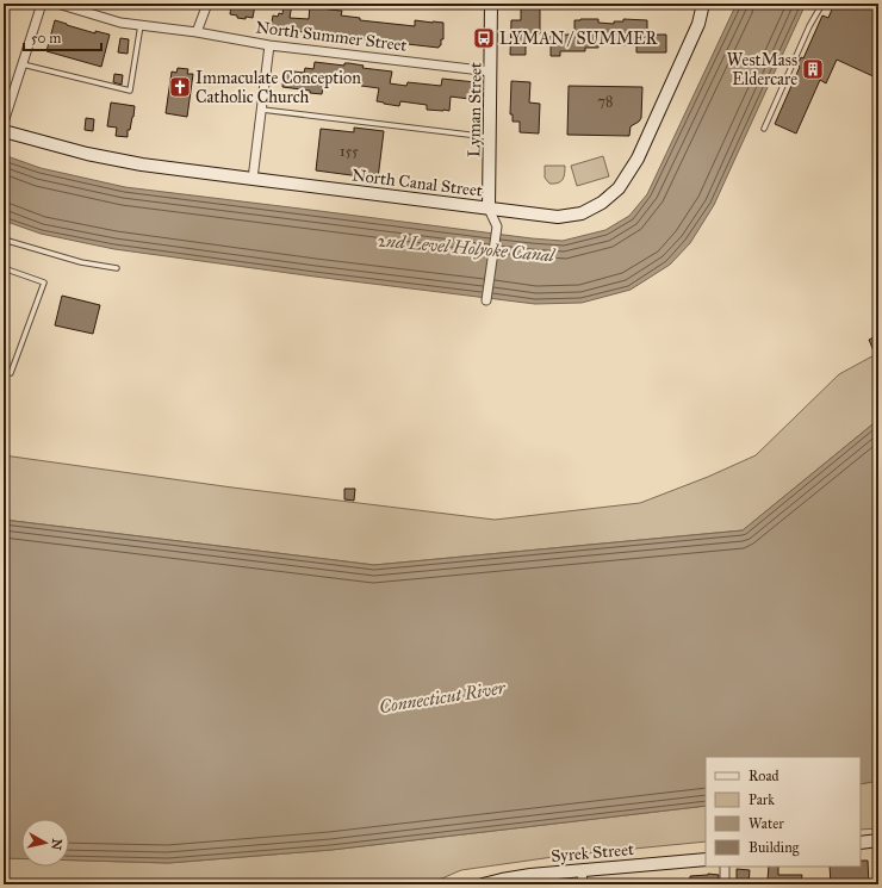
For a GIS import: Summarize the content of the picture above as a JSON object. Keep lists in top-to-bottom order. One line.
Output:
{"streets":{"street":["North Summer Street","Lyman Street","North Canal Street","Syrek Street"]},"crossings":[["North Summer Street","Lyman Street"],["Lyman Street","North Canal Street"]],"water":["2nd Level Holyoke Canal","Connecticut River"],"places":{"bus stop":["LYMAN / SUMMER"],"building":["WestMass Eldercare"],"church":["Immaculate Conception Catholic Church"]},"house_numbers":["78","155"],"legend":["Road","Park","Water","Building"],"scale_bar":"50 m","north":"right"}
